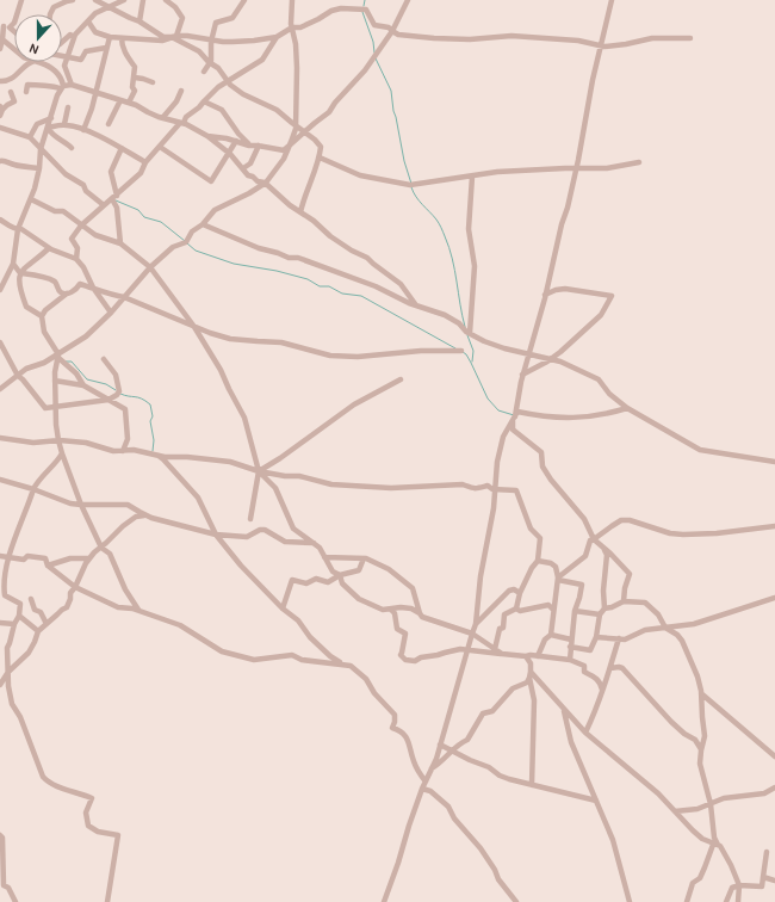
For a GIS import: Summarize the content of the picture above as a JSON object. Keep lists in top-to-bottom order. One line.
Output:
{"north":"bottom"}
